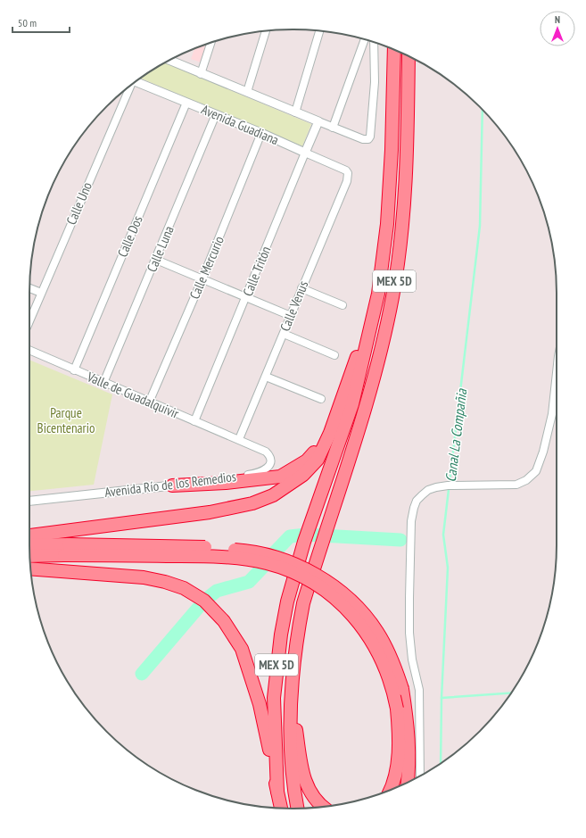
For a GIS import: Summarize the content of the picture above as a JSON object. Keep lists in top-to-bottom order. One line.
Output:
{"streets":{"highway":["MEX 5D"],"street":["Avenida Guadiana","Calle Uno","Calle Dos","Calle Luna","Calle Mercurio","Calle Tritón","Calle Venus","Valle de Guadalquivir","Avenida Río de los Remedios"]},"crossings":[["Avenida Guadiana","Calle Dos"],["Avenida Guadiana","Calle Luna"],["Avenida Guadiana","Calle Mercurio"],["Avenida Guadiana","Calle Tritón"],["Avenida Guadiana","Calle Venus"],["Calle Dos","Valle de Guadalquivir"],["Calle Luna","Valle de Guadalquivir"],["Calle Mercurio","Valle de Guadalquivir"],["Calle Tritón","Valle de Guadalquivir"],["Calle Venus","Valle de Guadalquivir"],["Calle Venus","Avenida Río de los Remedios"],["Valle de Guadalquivir","Avenida Río de los Remedios"]],"water":["Canal La Compañia"],"parks":["Parque Bicentenario"],"scale_bar":"50 m","north":"top"}
